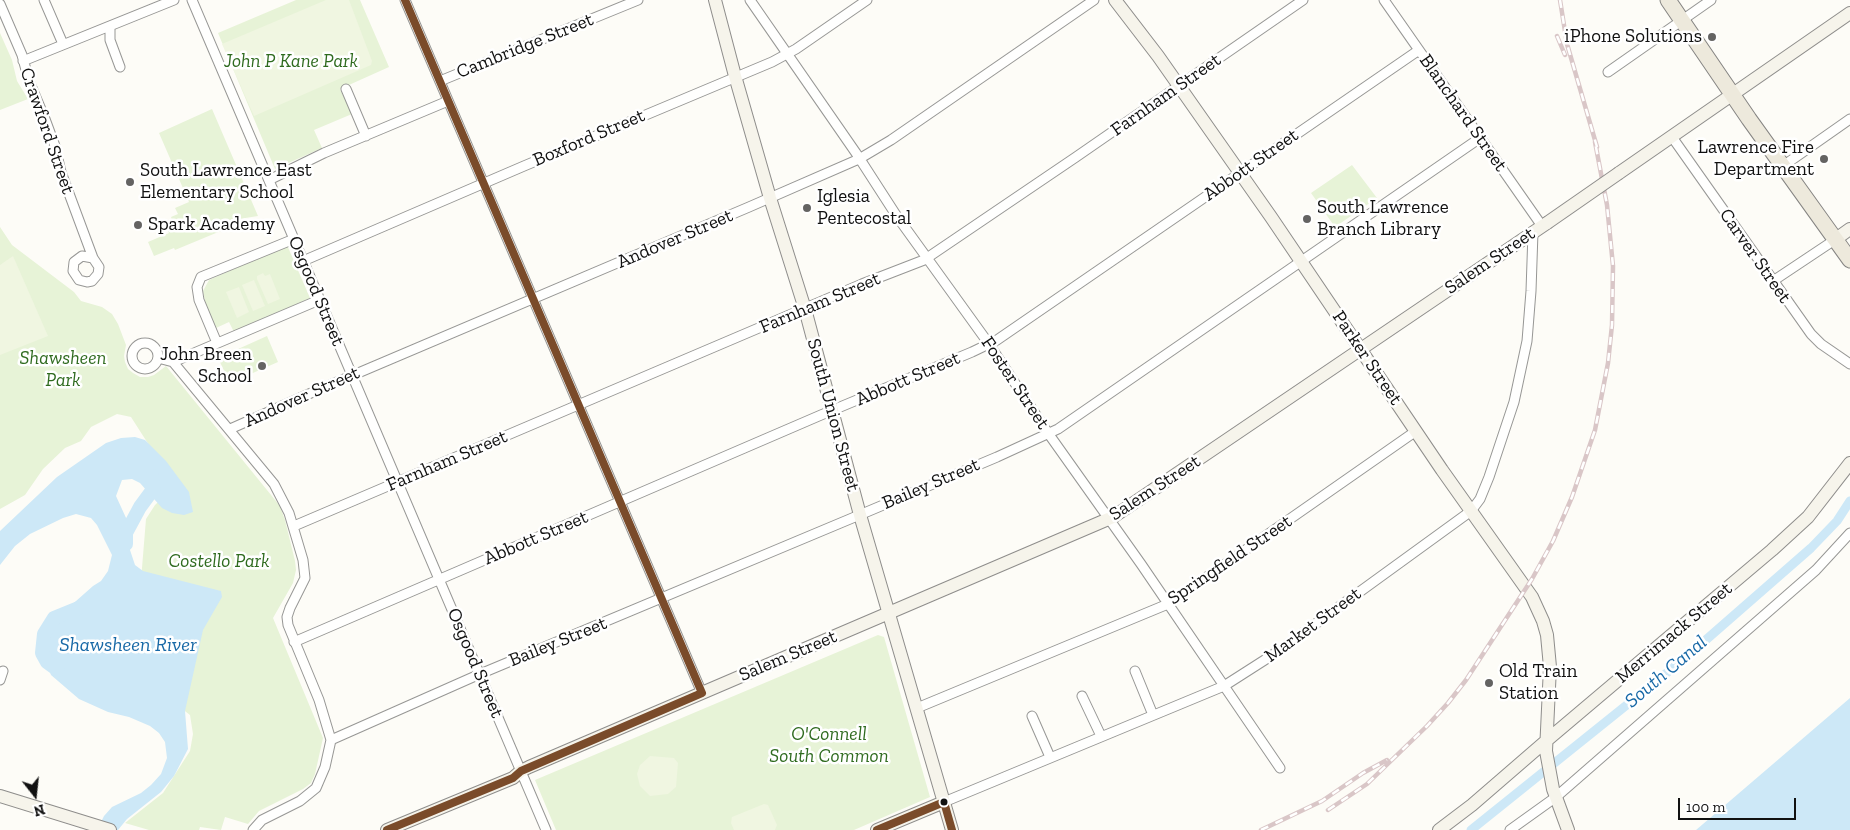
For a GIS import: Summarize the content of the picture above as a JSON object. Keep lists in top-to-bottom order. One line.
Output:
{"streets":{"main road":["Salem Street","Parker Street","South Union Street","Market Street","Merrimack Street"],"street":["Cambridge Street","Farnham Street","Blanchard Street","Crawford Street","Boxford Street","Abbott Street","Andover Street","Carver Street","Osgood Street","Foster Street","Bailey Street","Springfield Street"]},"crossings":[["Farnham Street","Osgood Street"],["Farnham Street","Parker Street"],["Farnham Street","Foster Street"],["Farnham Street","South Union Street"],["Blanchard Street","Abbott Street"],["Blanchard Street","Salem Street"],["Blanchard Street","Bailey Street"],["Blanchard Street","Market Street"],["Boxford Street","Osgood Street"],["Boxford Street","Foster Street"],["Boxford Street","South Union Street"],["Abbott Street","Osgood Street"],["Abbott Street","Parker Street"],["Abbott Street","Foster Street"],["Abbott Street","South Union Street"],["Andover Street","Osgood Street"],["Andover Street","Foster Street"],["Andover Street","South Union Street"],["Carver Street","Salem Street"],["Salem Street","Osgood Street"],["Salem Street","Parker Street"],["Salem Street","Foster Street"],["Salem Street","South Union Street"],["Salem Street","Market Street"],["Osgood Street","Bailey Street"],["Parker Street","Bailey Street"],["Parker Street","Springfield Street"],["Parker Street","Market Street"],["Parker Street","Merrimack Street"],["Foster Street","Bailey Street"],["Foster Street","Springfield Street"],["Foster Street","Market Street"],["South Union Street","Bailey Street"],["South Union Street","Springfield Street"],["South Union Street","Market Street"]],"water":["Shawsheen River","South Canal"],"parks":["John P Kane Park","Shawsheen Park","Costello Park","O'Connell South Common"],"places":["iPhone Solutions","Lawrence Fire Department","South Lawrence East Elementary School","Iglesia Pentecostal","South Lawrence Branch Library","Spark Academy","John Breen School","Old Train Station"],"scale_bar":"100 m","north":"bottom"}
